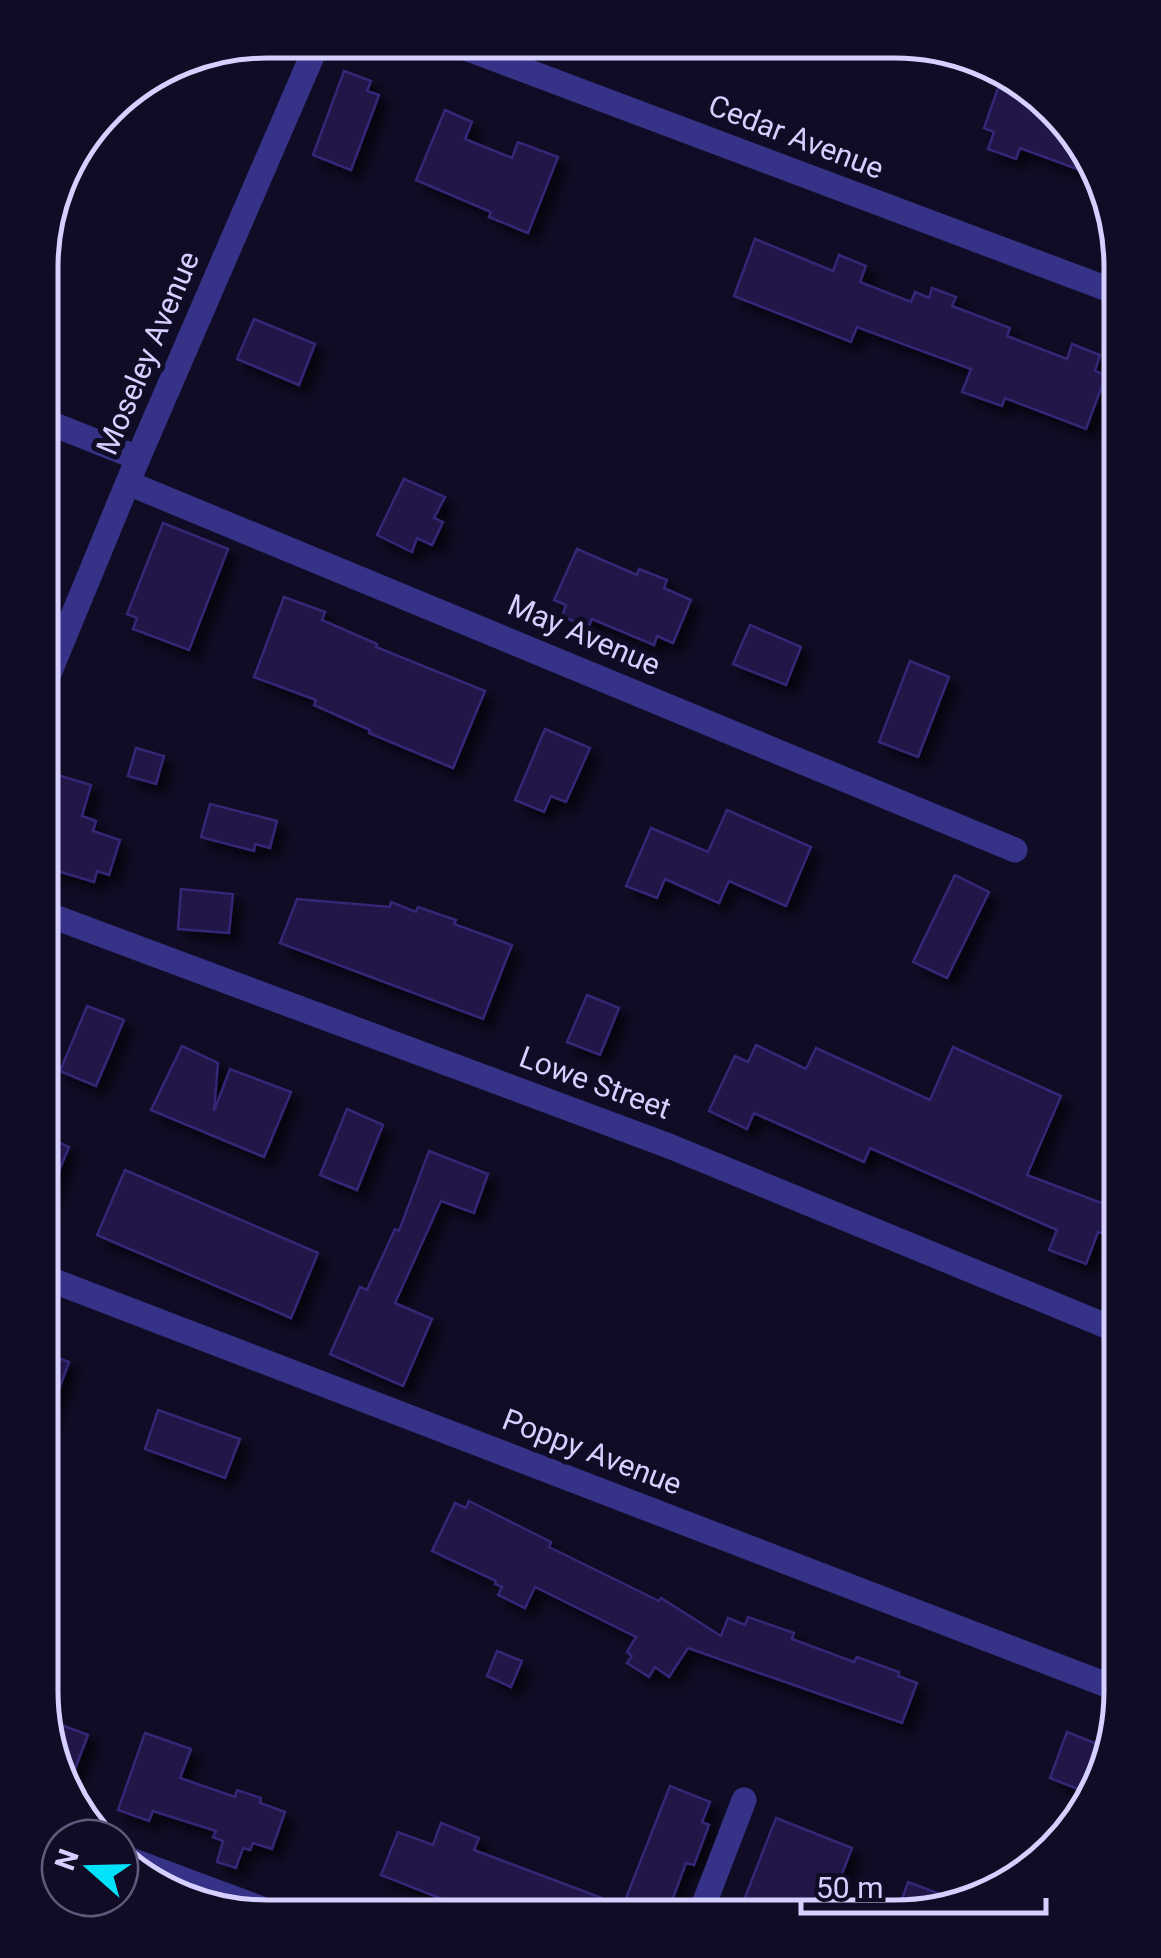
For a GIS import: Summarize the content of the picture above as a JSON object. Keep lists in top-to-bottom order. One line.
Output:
{"streets":{"street":["Cedar Avenue","Moseley Avenue","May Avenue","Lowe Street","Poppy Avenue"]},"crossings":[["Moseley Avenue","May Avenue"]],"scale_bar":"50 m","north":"left"}
